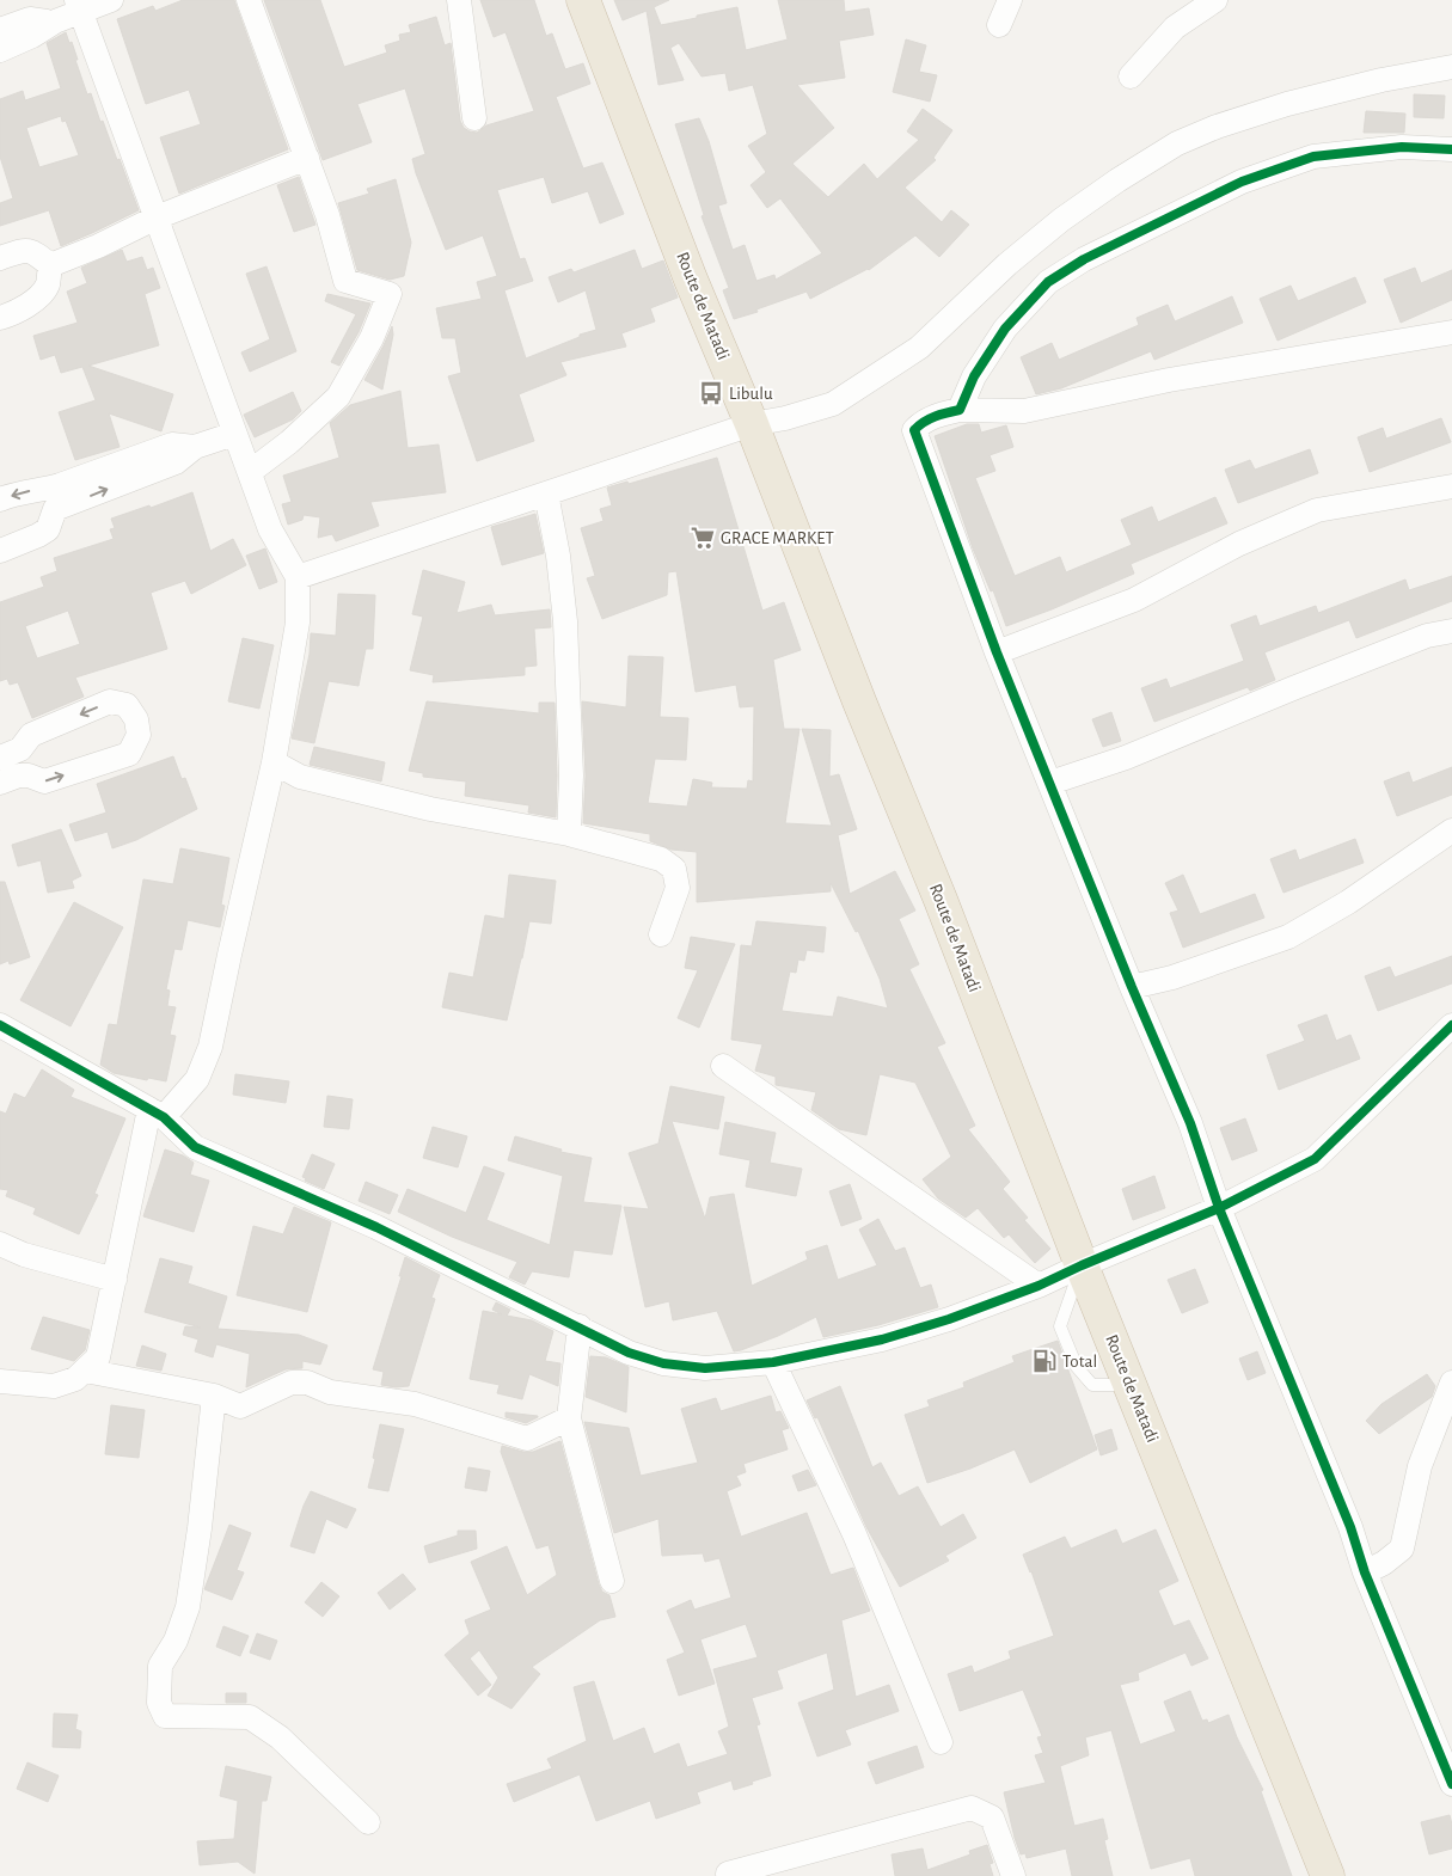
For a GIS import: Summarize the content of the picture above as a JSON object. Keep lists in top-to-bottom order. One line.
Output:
{"streets":{"highway":["Route de Matadi"]},"places":{"bus stop":["Libulu"],"supermarket":["GRACE MARKET"],"fuel station":["Total"]}}
